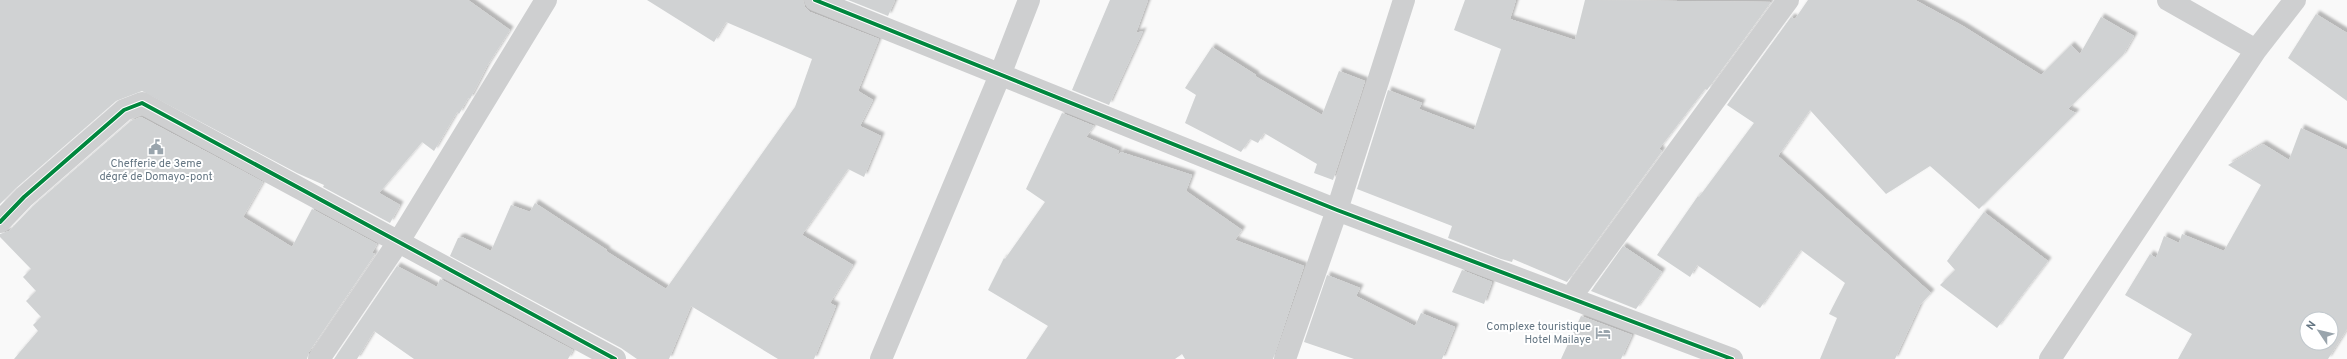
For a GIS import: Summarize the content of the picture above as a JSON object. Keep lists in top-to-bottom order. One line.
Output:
{"places":{"public building":["Chefferie de 3eme dégré de Domayo-pont"],"hotel":["Complexe touristique Hotel Mailaye"]},"north":"top left"}
